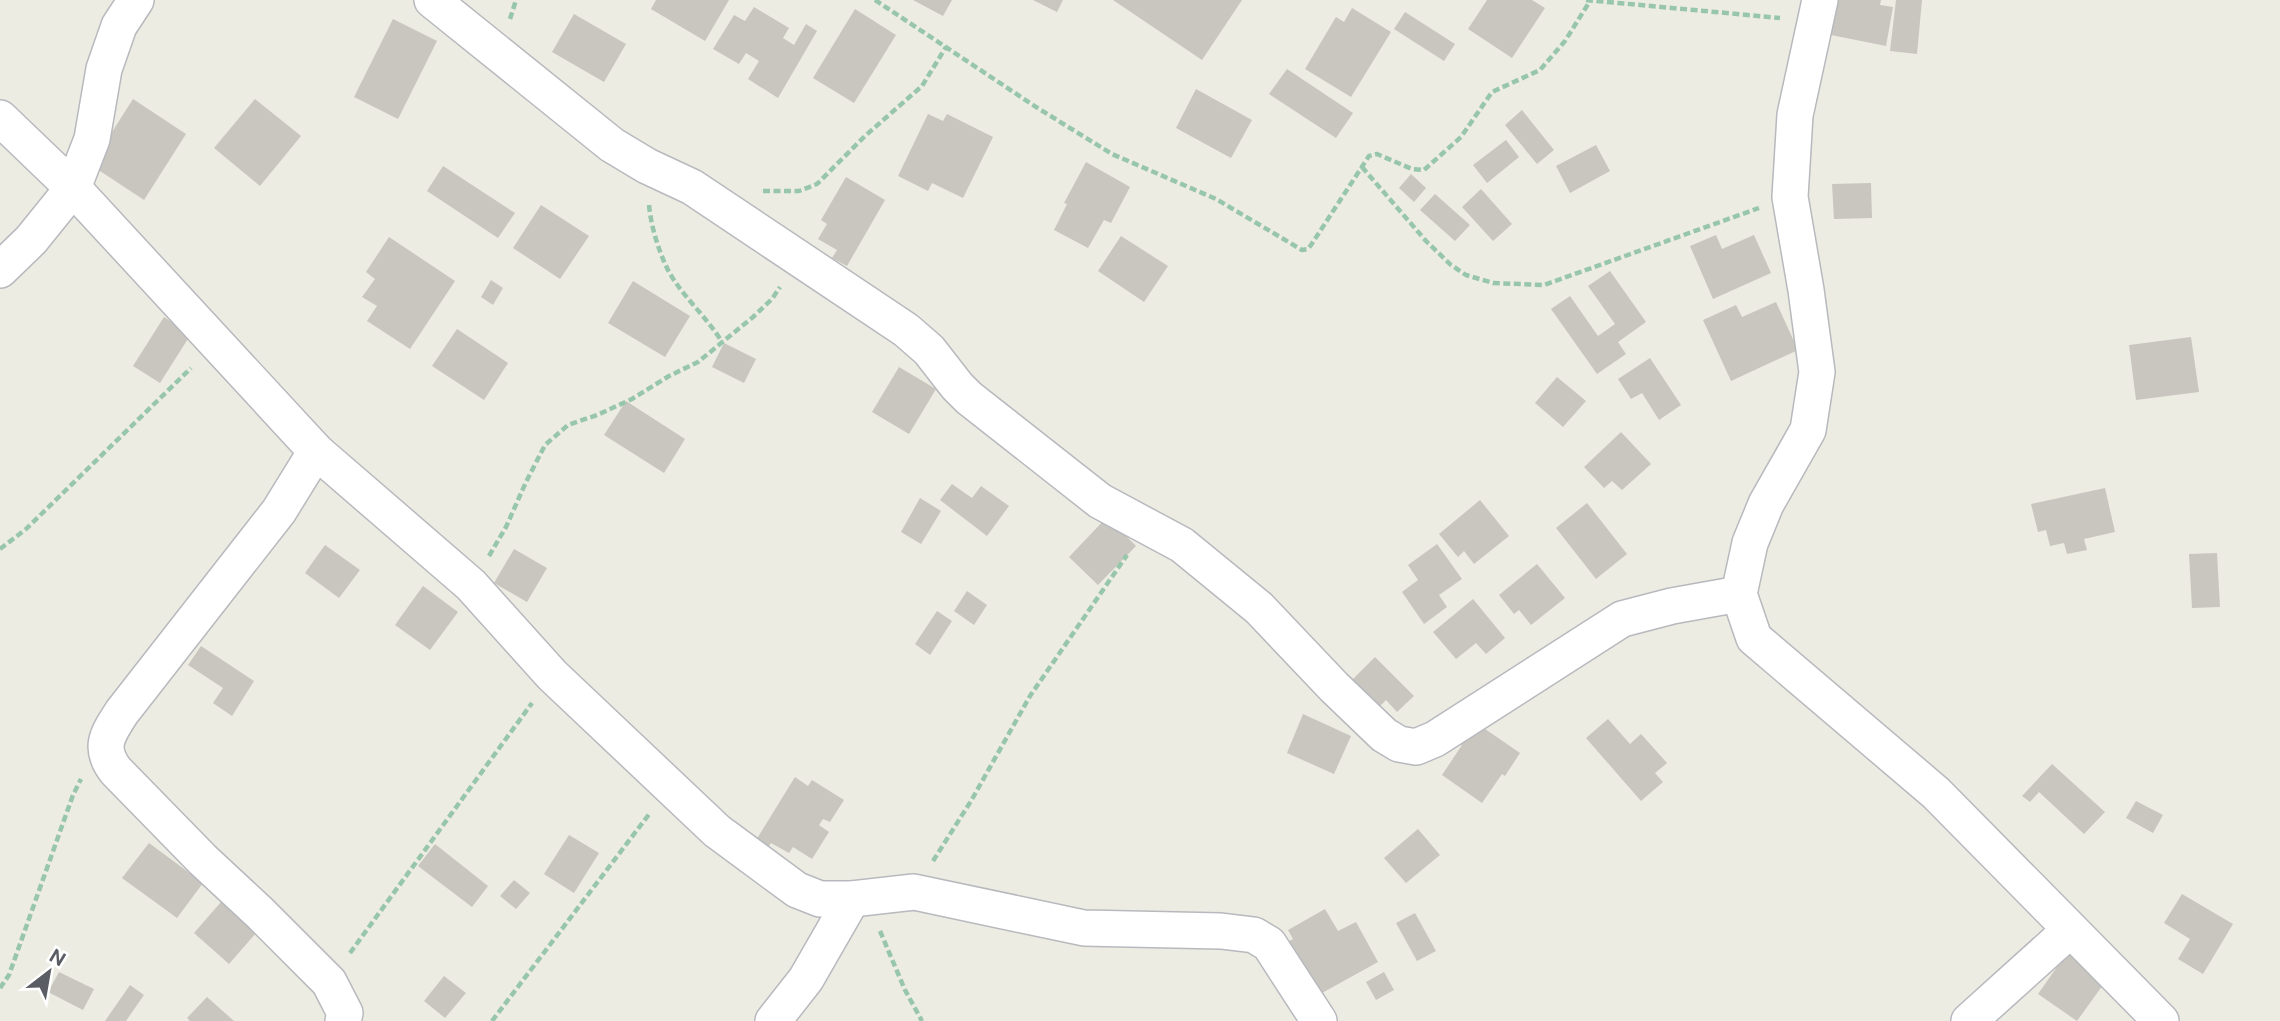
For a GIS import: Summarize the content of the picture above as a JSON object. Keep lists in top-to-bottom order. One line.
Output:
{"north":"top right"}
